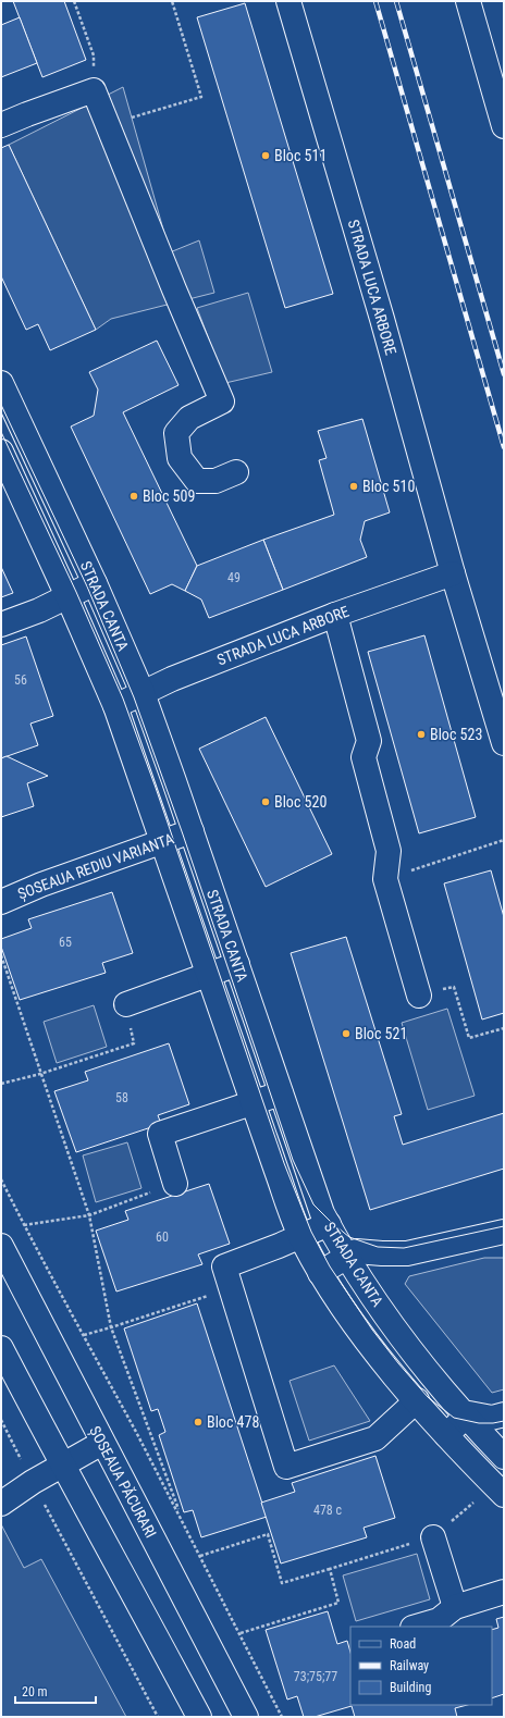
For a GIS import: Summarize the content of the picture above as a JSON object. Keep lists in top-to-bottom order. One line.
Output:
{"streets":{"main road":["STRADA LUCA ARBORE","STRADA CANTA","ȘOSEAUA REDIU VARIANTA","ȘOSEAUA PĂCURARI"]},"crossings":[["STRADA LUCA ARBORE","STRADA CANTA"],["STRADA CANTA","ȘOSEAUA REDIU VARIANTA"]],"places":["Bloc 511","Bloc 510","Bloc 509","Bloc 523","Bloc 520","Bloc 521","Bloc 478"],"house_numbers":["49","56","65","58","60","478 c","73;75;77"],"legend":["Road","Railway","Building"],"scale_bar":"20 m"}
